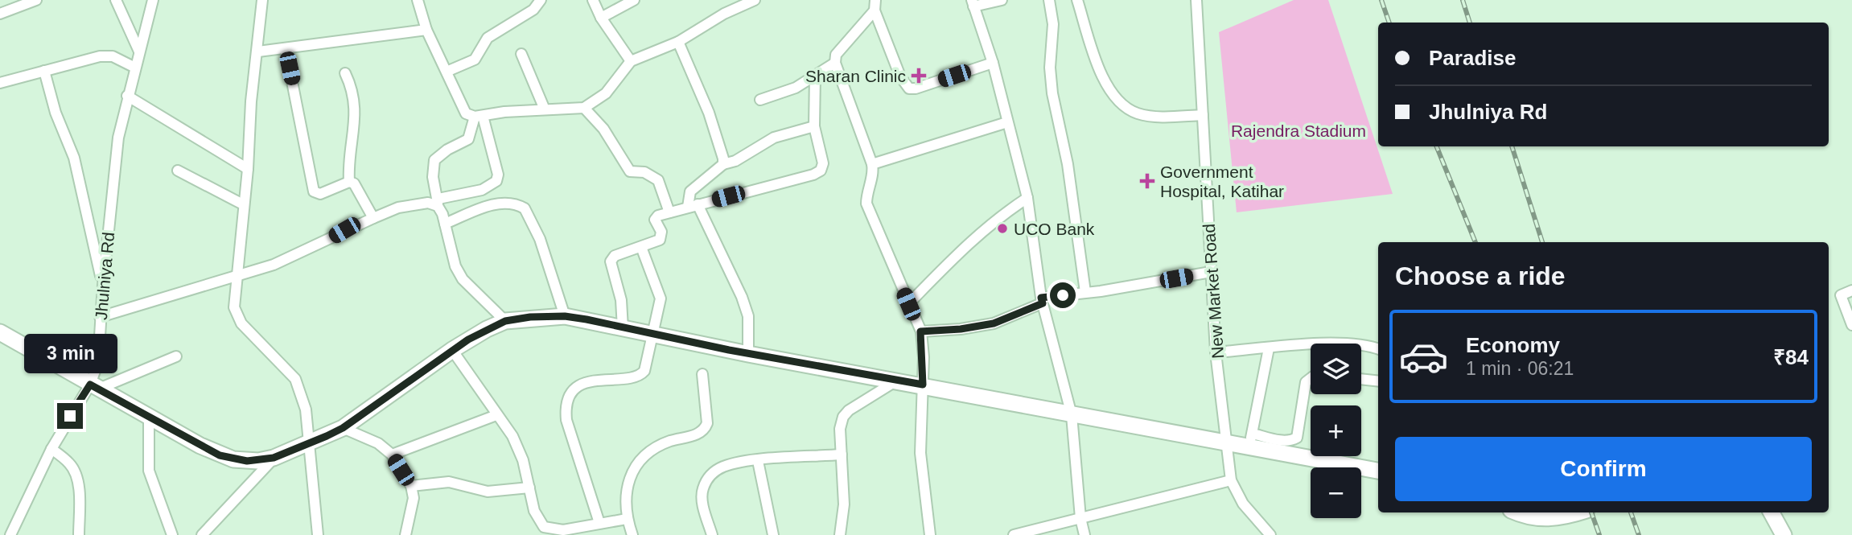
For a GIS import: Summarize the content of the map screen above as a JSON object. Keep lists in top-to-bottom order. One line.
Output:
{"streets":{"street":["Jhulniya Rd","New Market Road"]},"parks":["Rajendra Stadium"],"places":{"health":["Sharan Clinic","Government Hospital, Katihar"],"other":["UCO Bank"]},"page":{"banner":["Paradise","Jhulniya Rd"],"heading":"Choose a ride","list":[{"name":"Economy","note":"1 min · 06:21","value":"₹84"}],"bubble":"3 min","map_buttons":["+","−"],"buttons":"Confirm"}}
